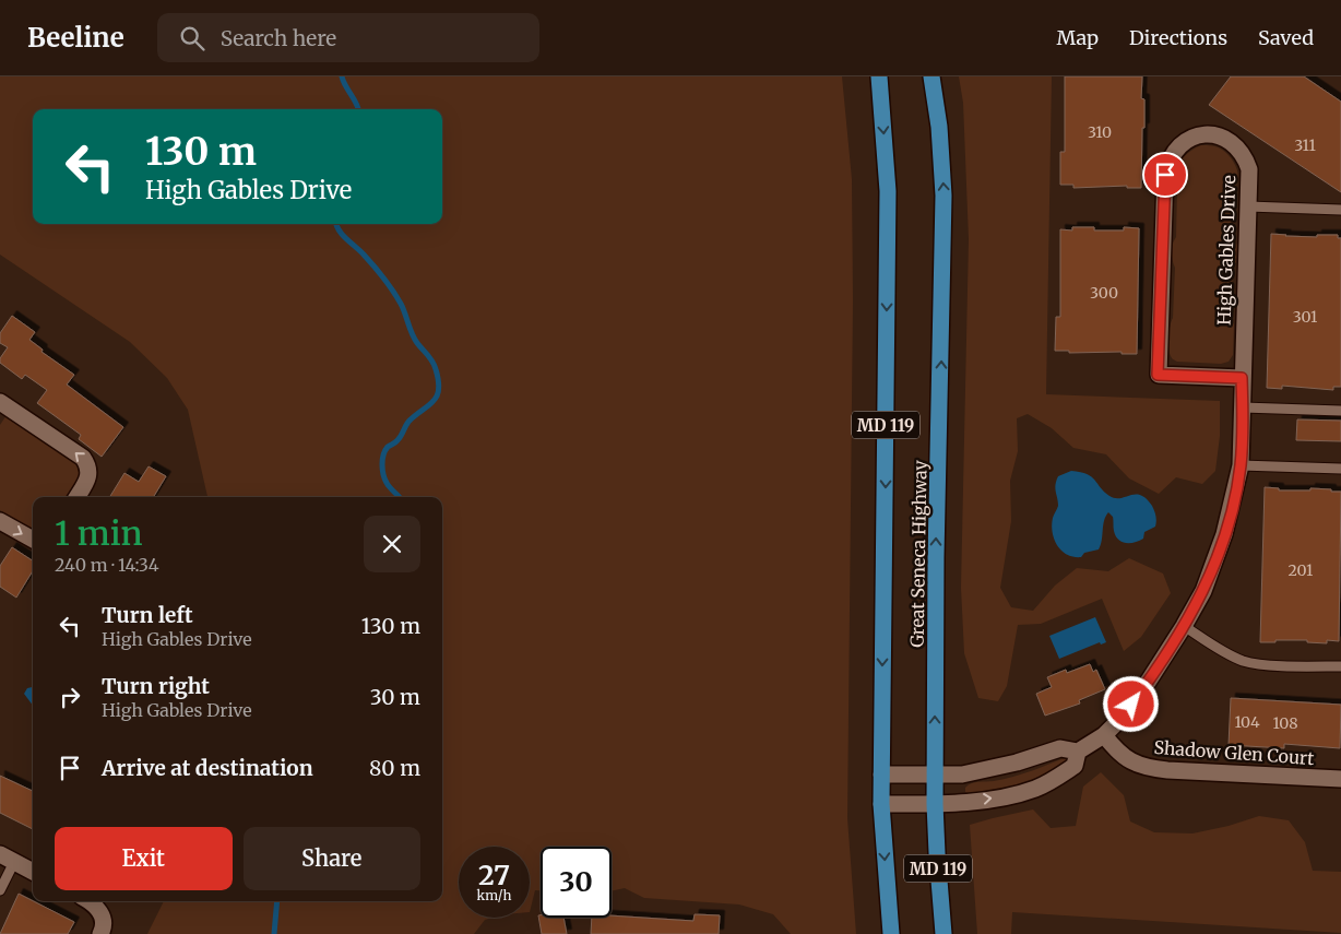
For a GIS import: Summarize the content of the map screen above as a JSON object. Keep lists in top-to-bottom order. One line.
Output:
{"streets":{"main road":["MD 119","Great Seneca Highway"],"street":["High Gables Drive","Shadow Glen Court"]},"crossings":[["High Gables Drive","Great Seneca Highway"],["High Gables Drive","Shadow Glen Court"]],"house_numbers":["310","311","300","301","201","104","108"],"page":{"header":"Beeline","search":"Search here","nav":["Map","Directions","Saved"],"turn":["130 m","High Gables Drive"],"heading":["1 min","240 m · 14:34"],"list":[{"name":"Turn left","note":"High Gables Drive","value":"130 m"},{"name":"Turn right","note":"High Gables Drive","value":"30 m"},{"name":"Arrive at destination","value":"80 m"}],"buttons":["Exit","Share"],"speed":"27 km/h","limit":"30"}}
